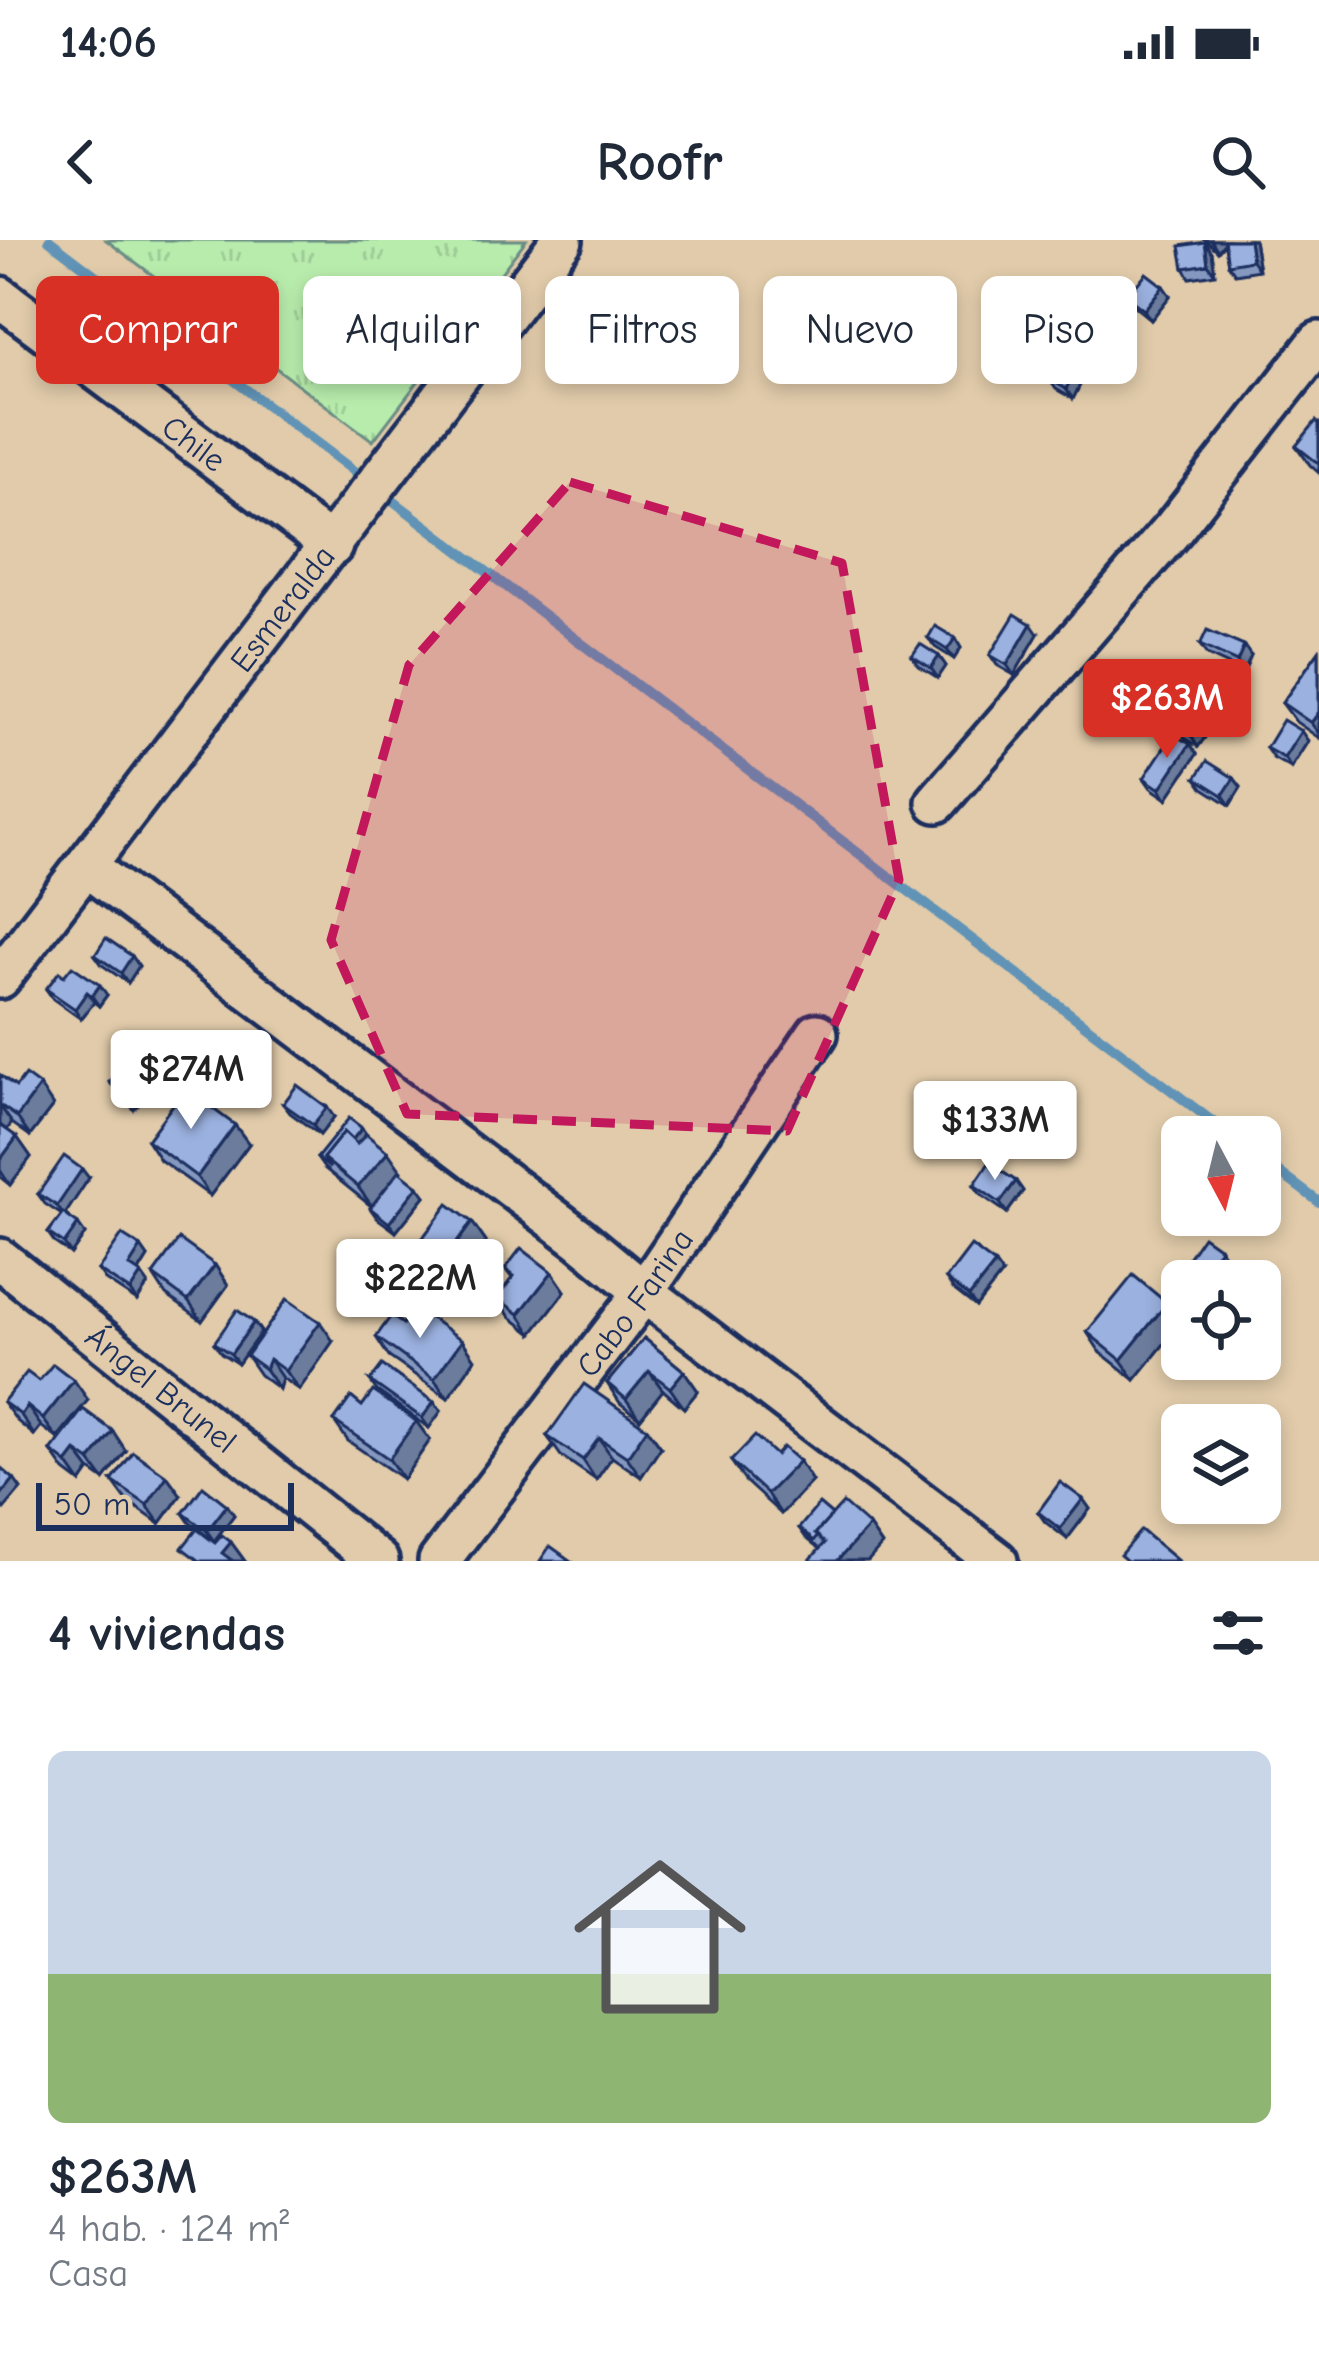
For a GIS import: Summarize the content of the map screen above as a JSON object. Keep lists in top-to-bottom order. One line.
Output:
{"streets":{"street":["Chile","Esmeralda","Cabo Farina","Ángel Brunel"]},"crossings":[["Chile","Esmeralda"]],"scale_bar":"50 m","north":"bottom","page":{"status":"14:06","header":"Roofr","chip":["Comprar","Alquilar","Filtros","Nuevo","Piso"],"price":["$263M","$274M","$133M","$222M"],"scale":"50 m","heading":"4 viviendas","list":[{"name":"$263M","note":"4 hab. · 124 m² · Casa"}]}}
